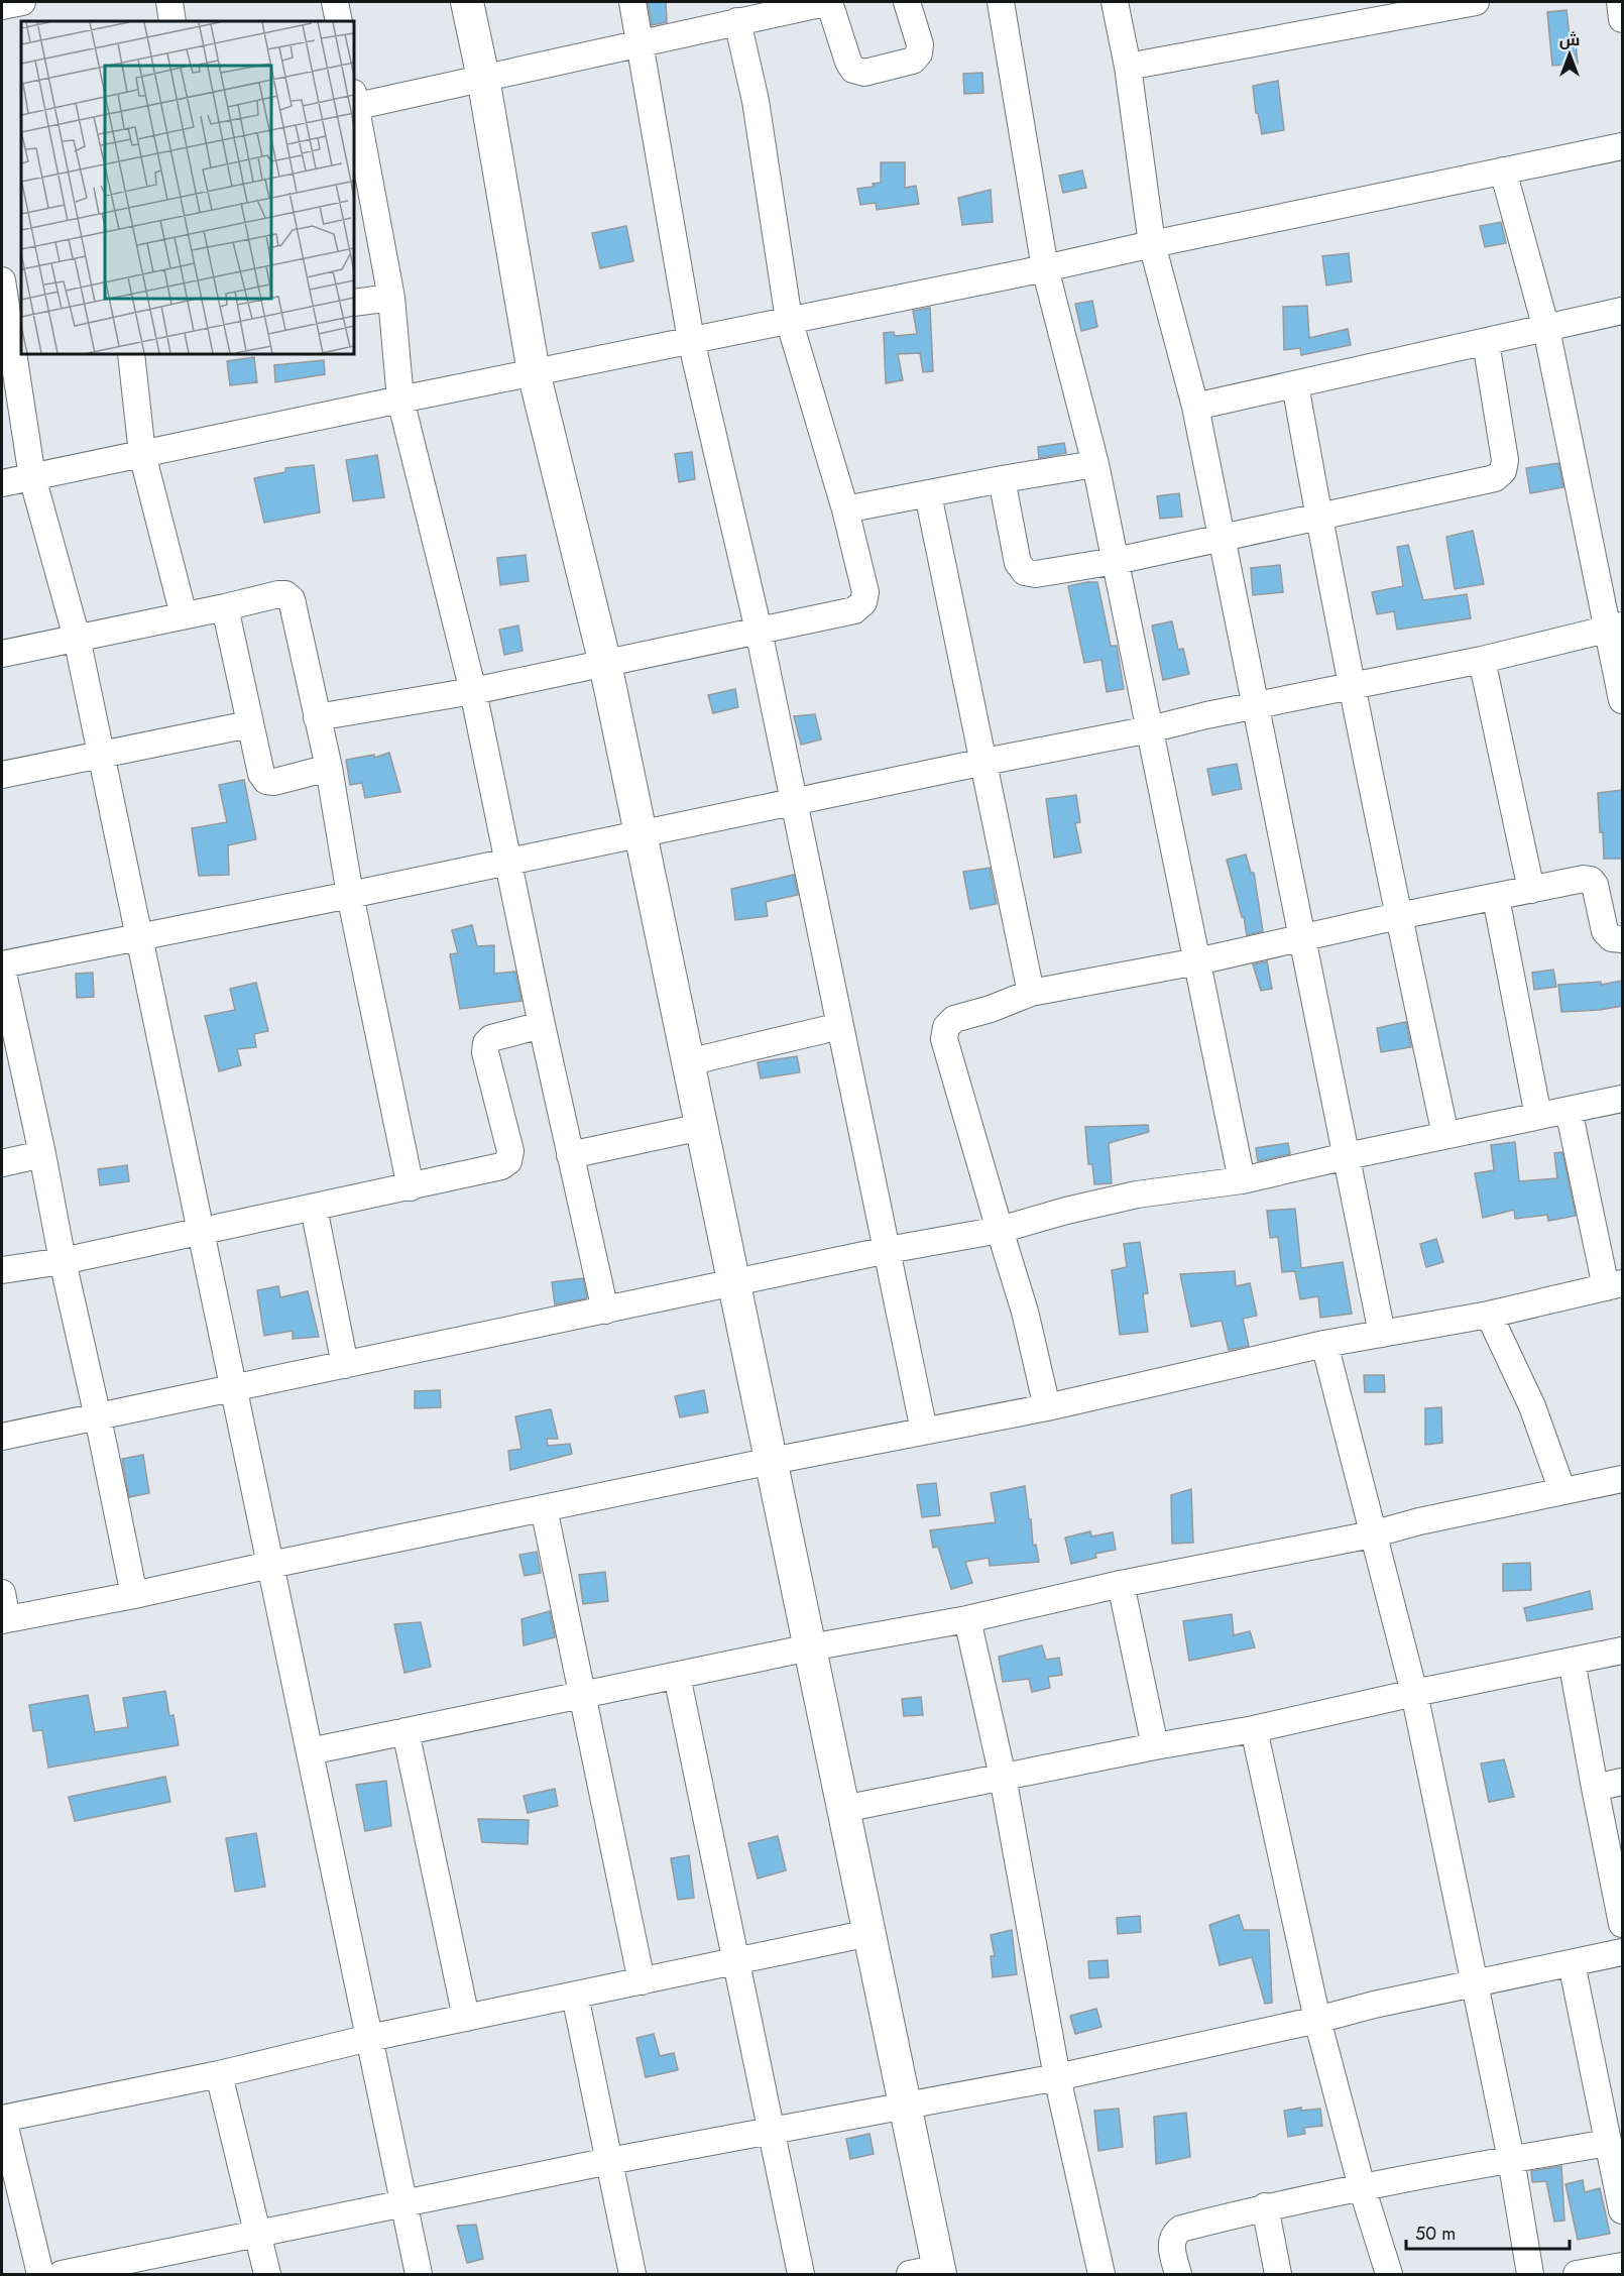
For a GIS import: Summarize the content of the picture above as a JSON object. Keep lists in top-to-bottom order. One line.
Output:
{"scale_bar":"50 m","north":"top"}
